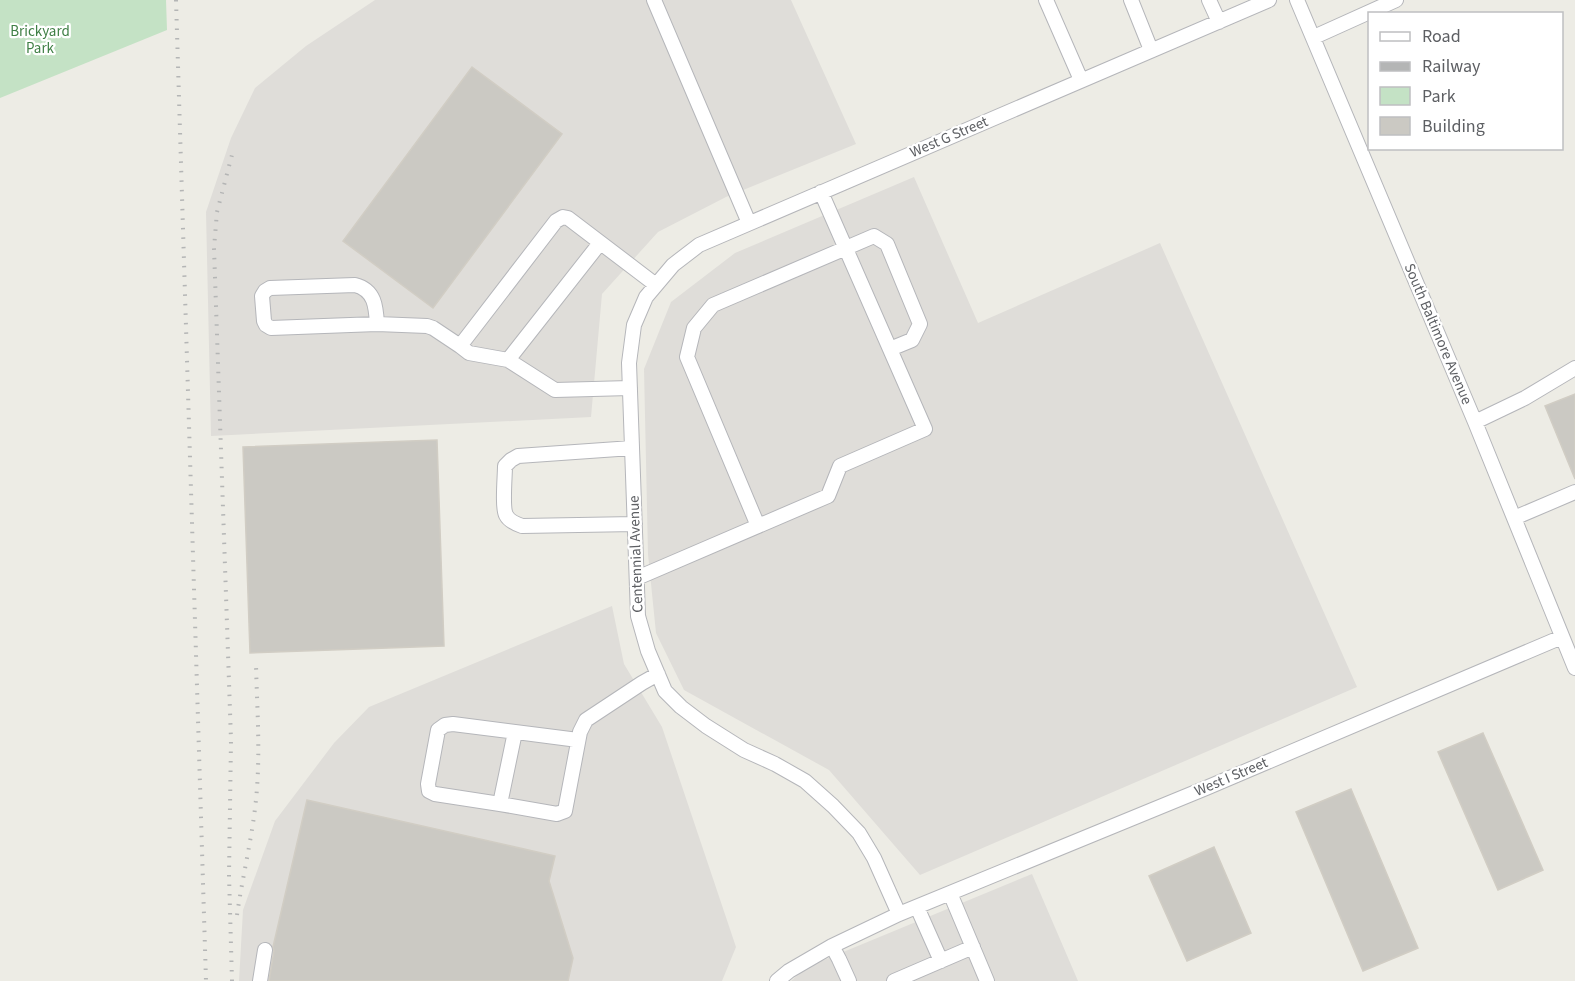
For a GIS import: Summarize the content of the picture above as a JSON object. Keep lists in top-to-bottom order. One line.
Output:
{"streets":{"street":["West G Street","South Baltimore Avenue","Centennial Avenue","West I Street"]},"crossings":[["West G Street","Centennial Avenue"],["South Baltimore Avenue","West I Street"],["Centennial Avenue","West I Street"]],"parks":["Brickyard Park"],"legend":["Road","Railway","Park","Building"]}
